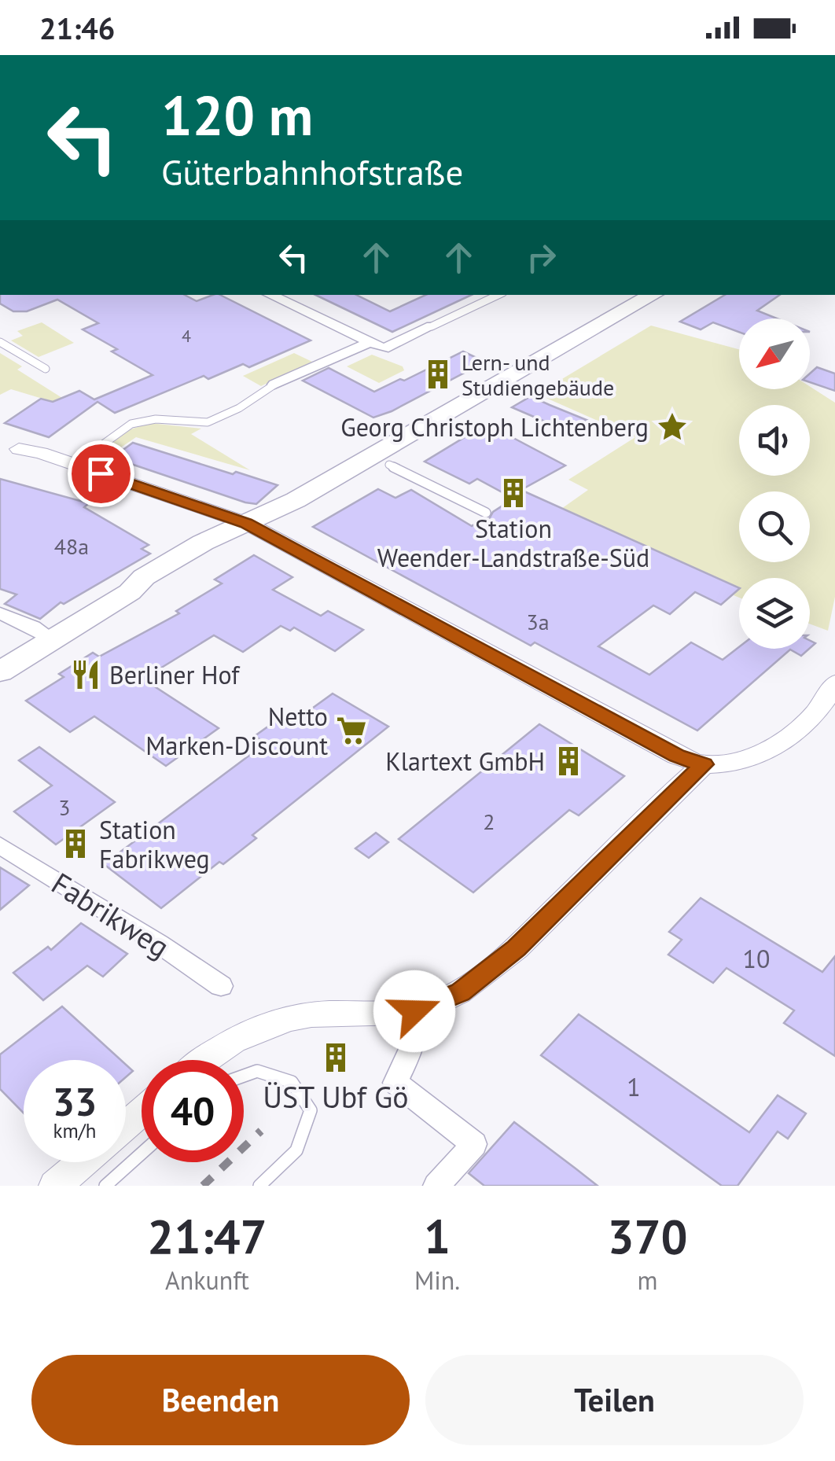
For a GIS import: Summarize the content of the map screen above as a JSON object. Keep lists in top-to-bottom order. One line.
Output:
{"streets":{"street":["Fabrikweg"]},"places":{"building":["Lern- und Studiengebäude","Station Weender-Landstraße-Süd","Klartext GmbH","Station Fabrikweg","ÜST Ubf Gö"],"place":["Georg Christoph Lichtenberg"],"restaurant":["Berliner Hof"],"supermarket":["Netto Marken-Discount"]},"house_numbers":["4","48a","3a","3","2","10","1"],"north":"bottom left","page":{"status":"21:46","turn":["120 m","Güterbahnhofstraße"],"speed":"33 km/h","limit":"40","eta":["21:47","Ankunft","1","Min.","370","m"],"buttons":["Beenden","Teilen"]}}
